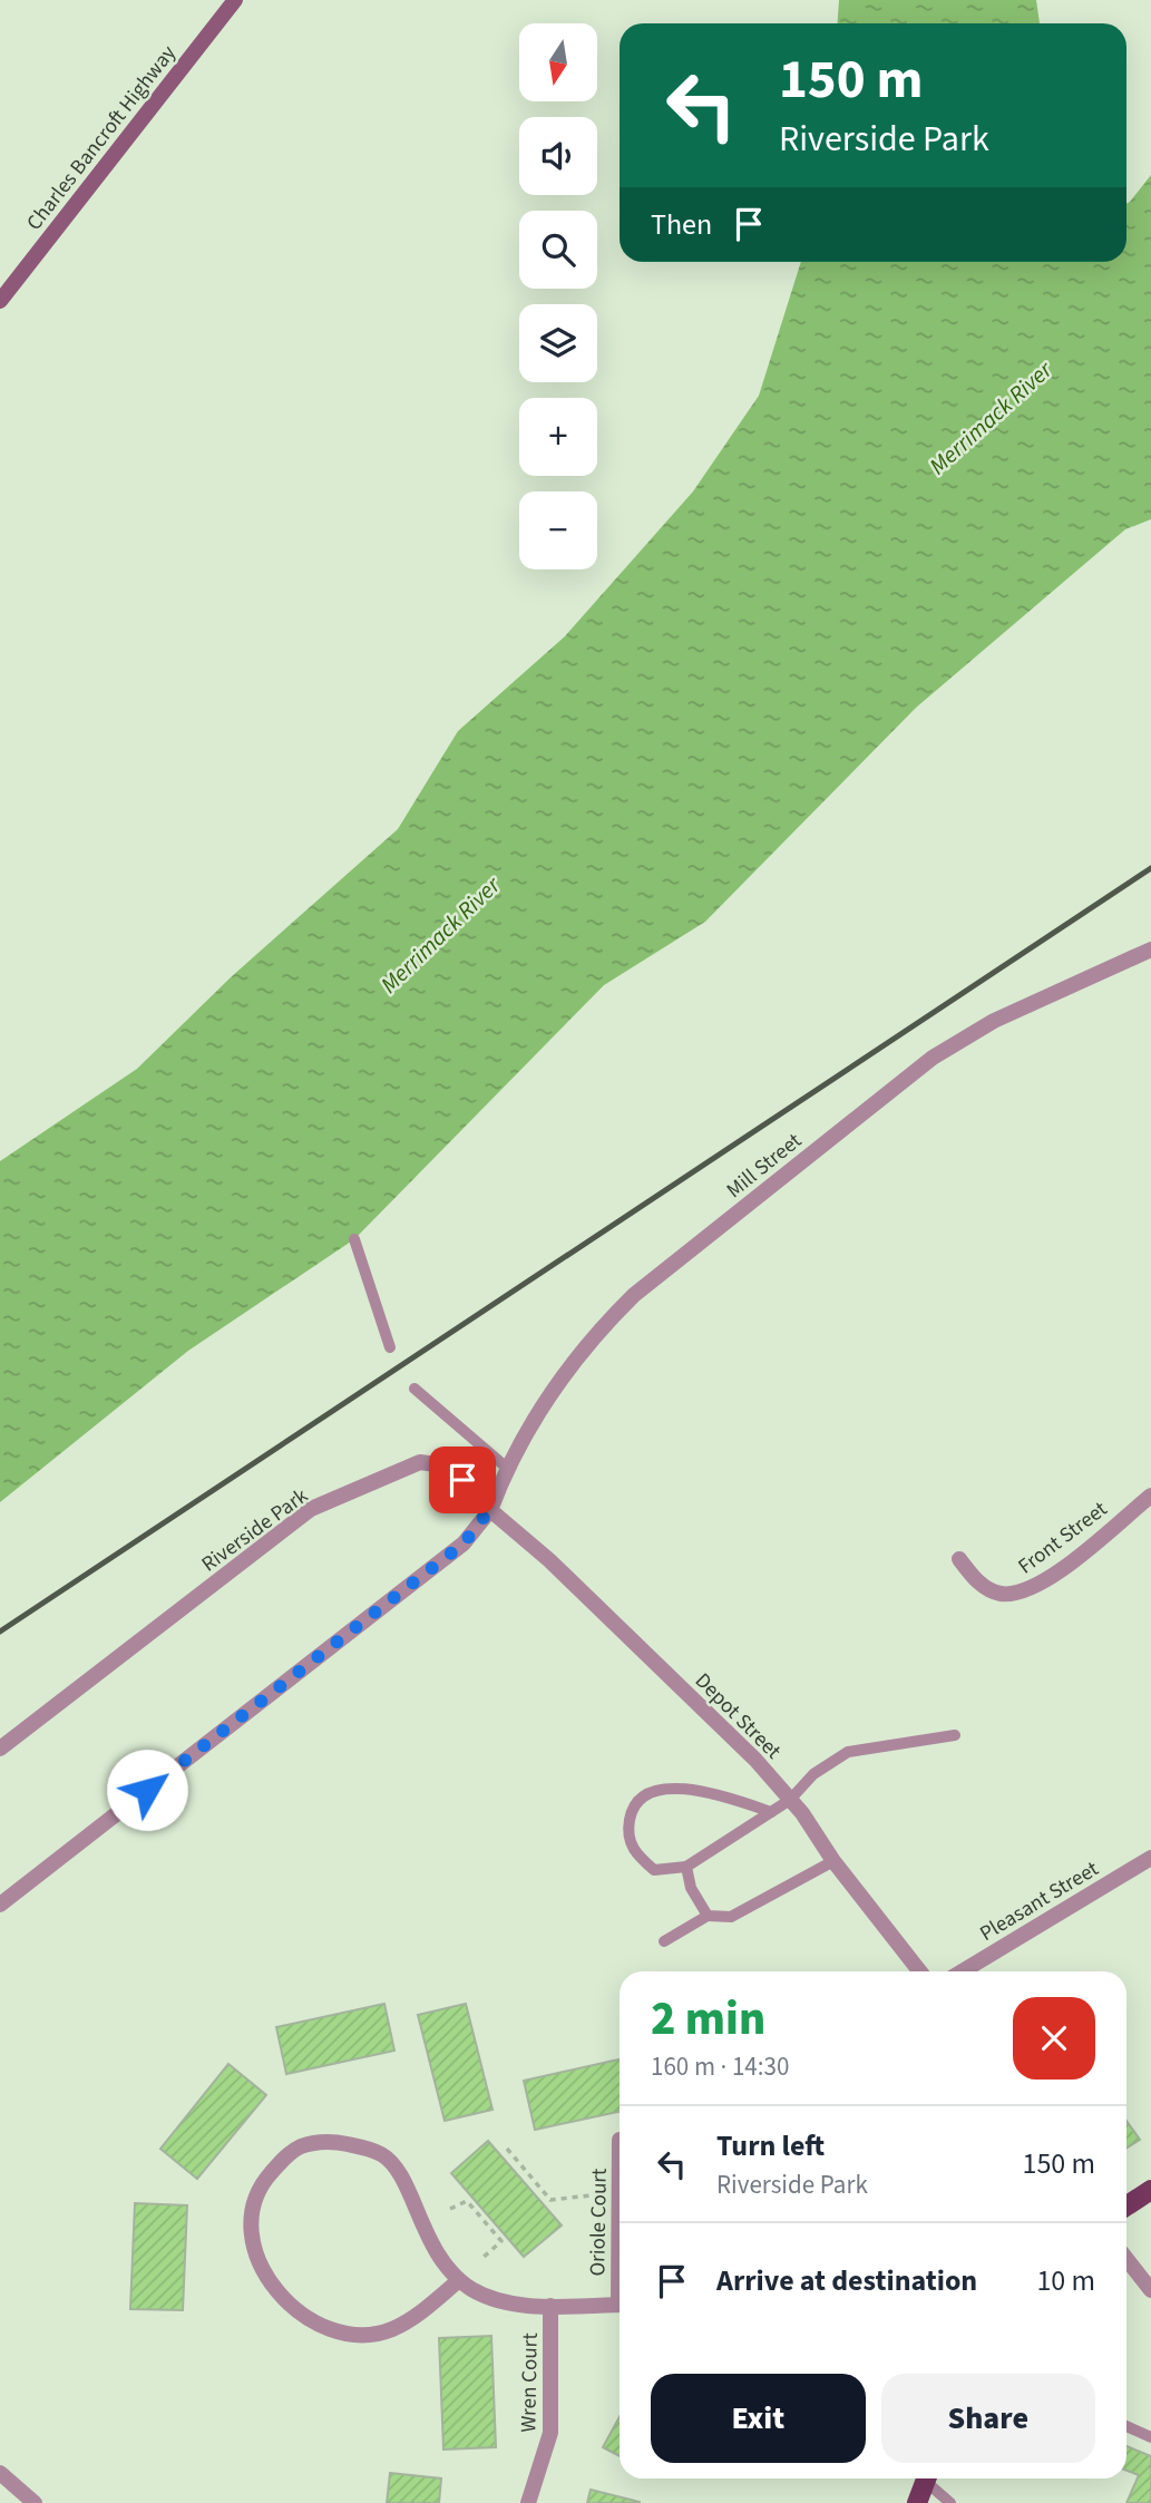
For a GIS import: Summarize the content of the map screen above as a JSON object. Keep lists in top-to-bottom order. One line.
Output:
{"streets":{"main road":["Charles Bancroft Highway"],"street":["Mill Street","Riverside Park","Front Street","Depot Street","Pleasant Street","Wren Court"]},"crossings":[["Mill Street","Riverside Park"],["Mill Street","Depot Street"],["Riverside Park","Depot Street"]],"water":["Merrimack River"],"north":"bottom","page":{"map_buttons":["+","−"],"turn":["150 m","Riverside Park"],"then":"Then","heading":["2 min","160 m · 14:30"],"list":[{"name":"Turn left","note":"Riverside Park","value":"150 m"},{"name":"Arrive at destination","value":"10 m"}],"buttons":["Exit","Share"]}}
